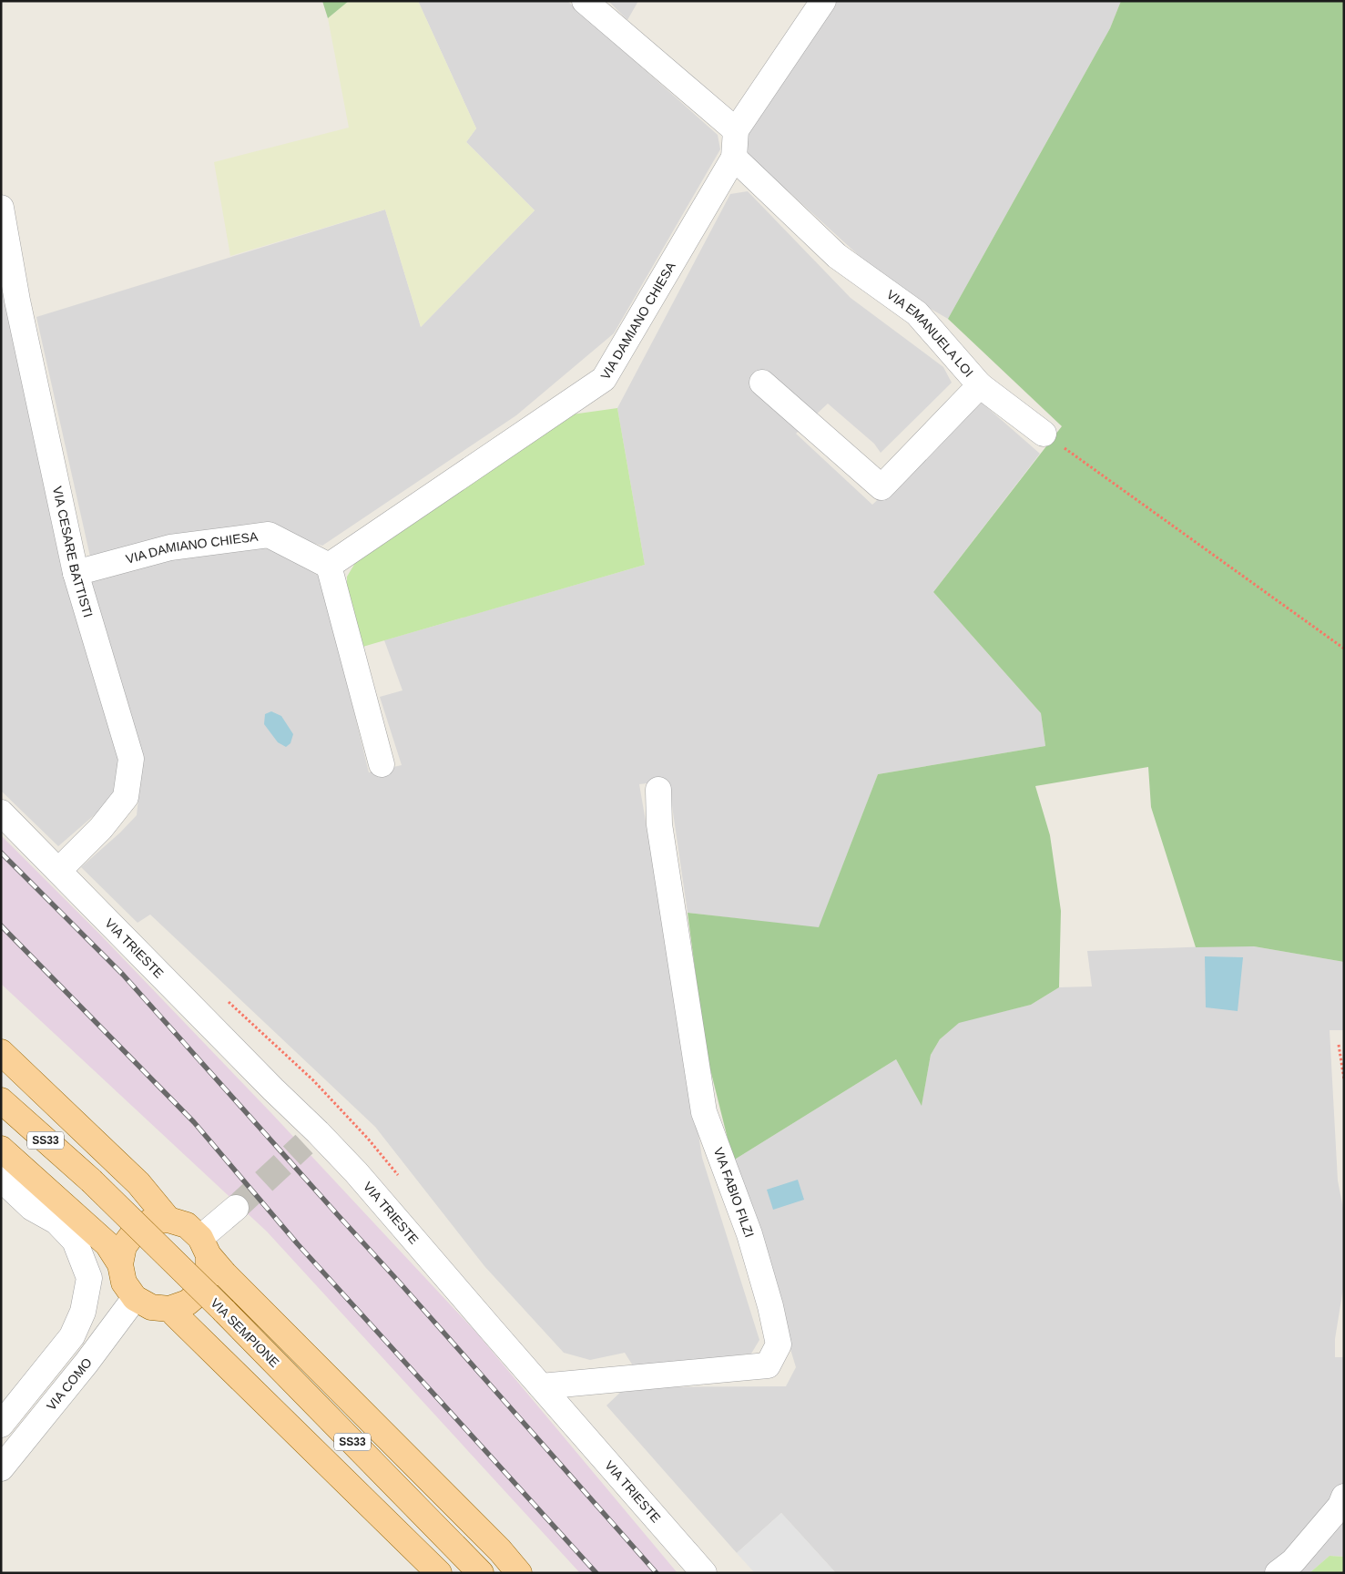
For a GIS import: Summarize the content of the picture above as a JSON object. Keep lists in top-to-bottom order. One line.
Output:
{"streets":{"main road":["SS33","VIA SEMPIONE"],"street":["VIA DAMIANO CHIESA","VIA EMANUELA LOI","VIA CESARE BATTISTI","VIA TRIESTE","VIA FABIO FILZI","VIA COMO"]},"crossings":[["VIA DAMIANO CHIESA","VIA EMANUELA LOI"],["VIA DAMIANO CHIESA","VIA CESARE BATTISTI"],["VIA CESARE BATTISTI","VIA TRIESTE"],["VIA TRIESTE","VIA FABIO FILZI"]]}
